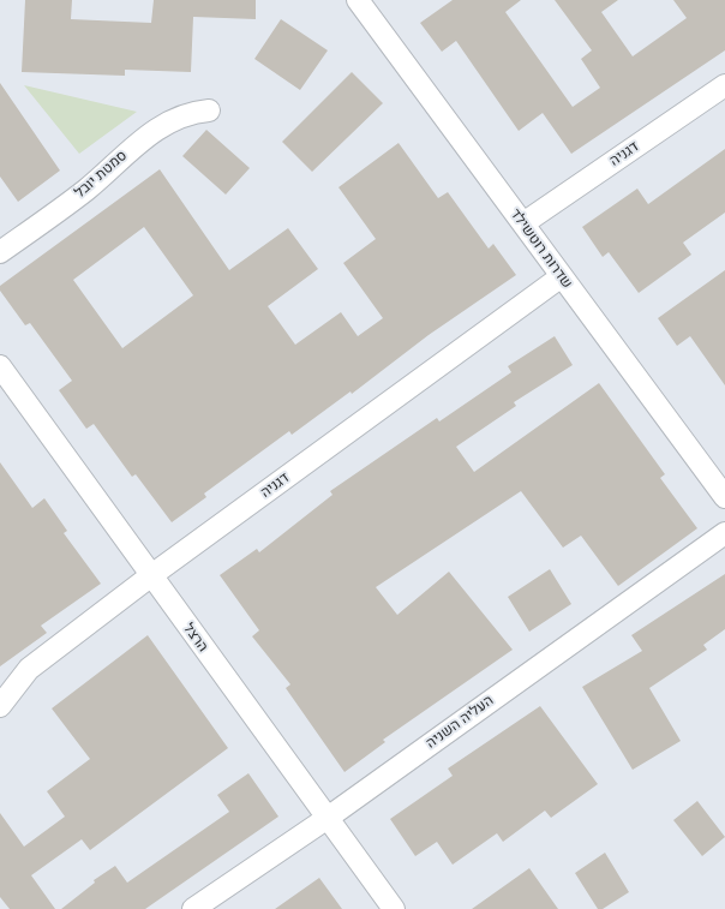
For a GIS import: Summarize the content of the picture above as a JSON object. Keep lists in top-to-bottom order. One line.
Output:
{"streets":{"street":["דגניה","סמטת יובל","שדרות רוטשילד","הרצל","העליה השניה"]},"crossings":[["דגניה","שדרות רוטשילד"],["דגניה","הרצל"],["הרצל","העליה השניה"]]}
